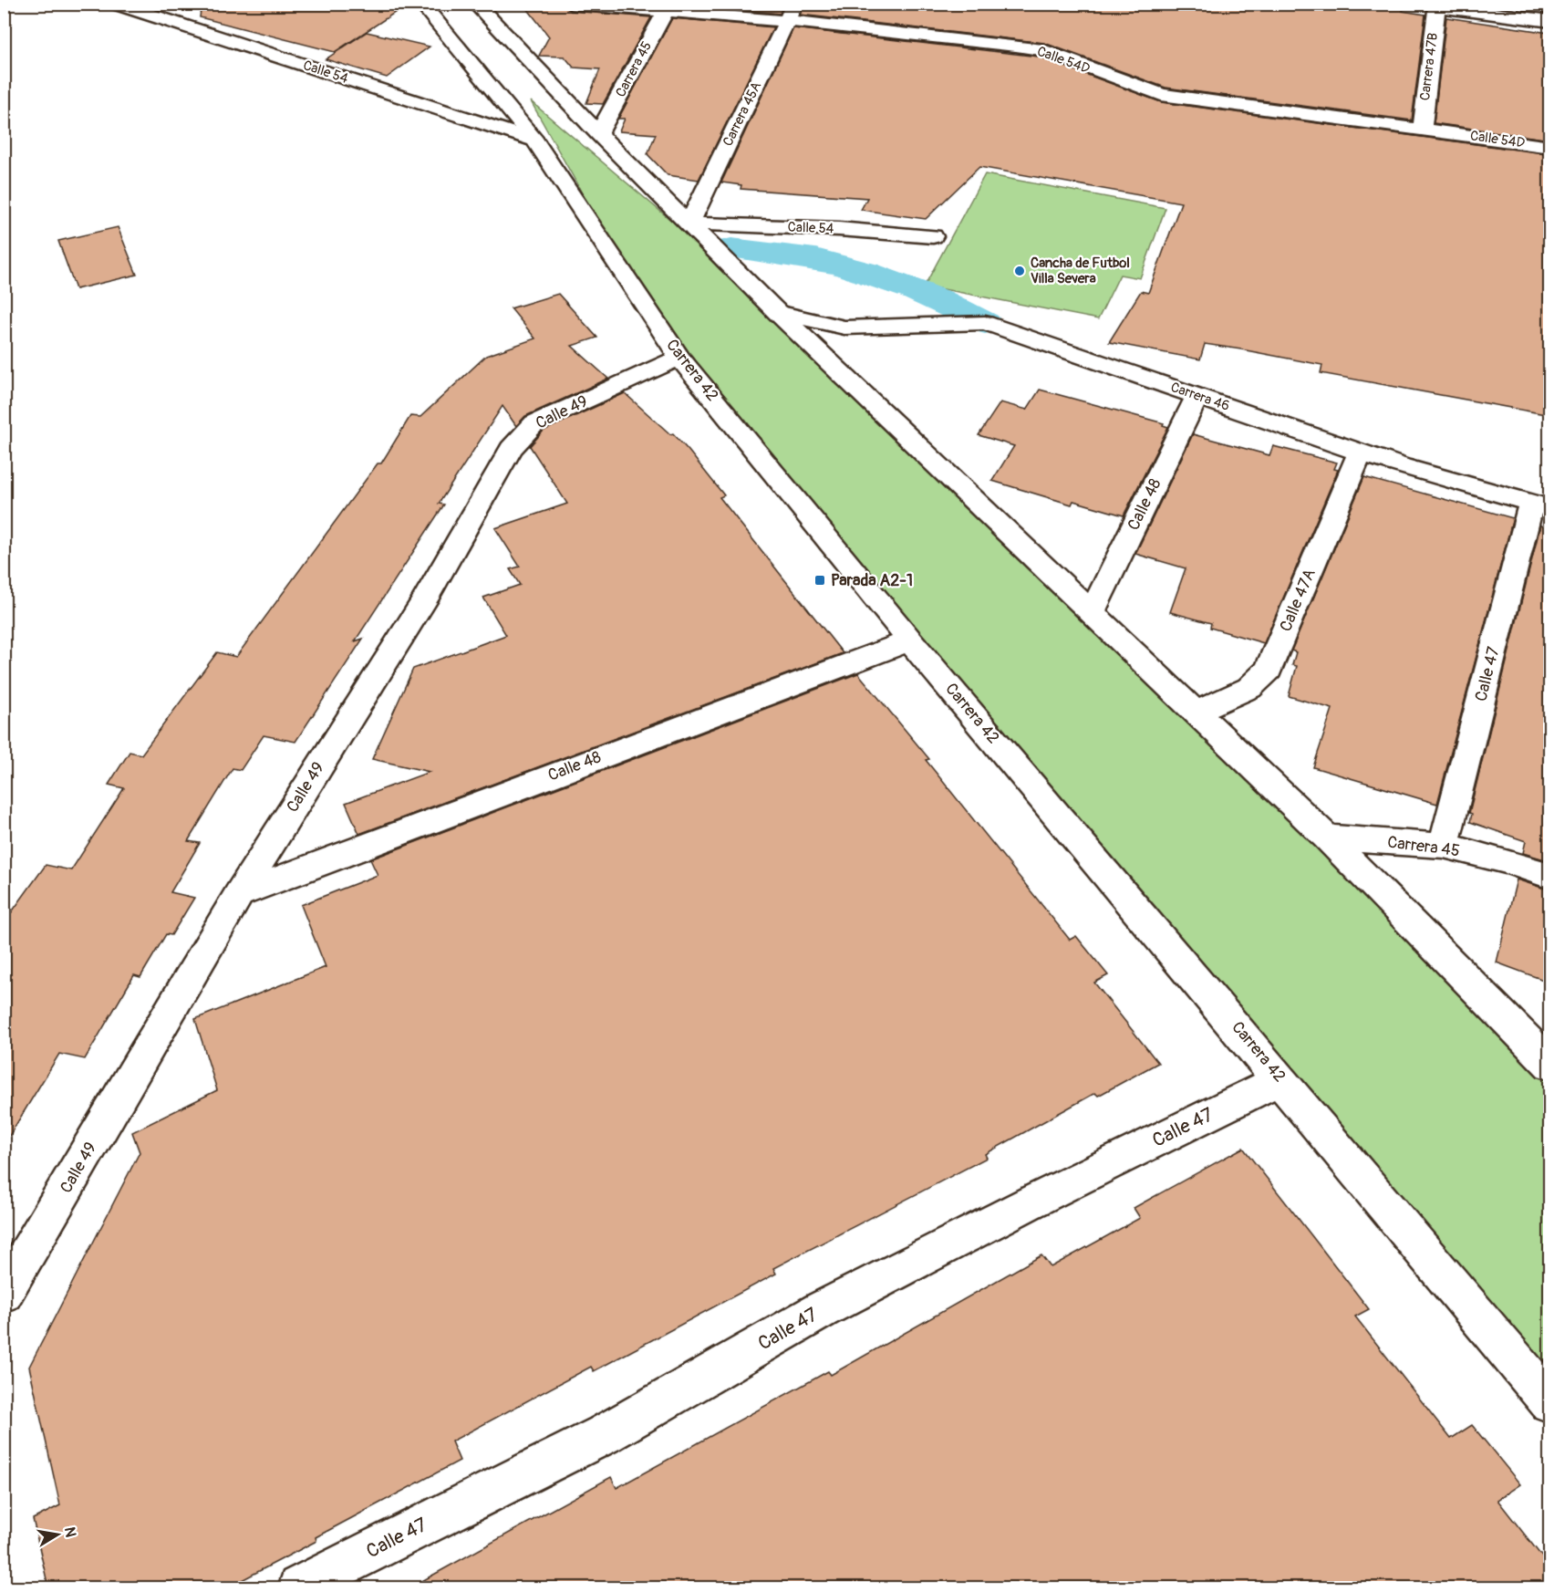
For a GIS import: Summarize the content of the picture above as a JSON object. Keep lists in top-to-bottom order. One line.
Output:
{"streets":{"street":["Calle 54D","Carrera 47B","Carrera 45","Calle 54","Carrera 45A","Carrera 42","Carrera 46","Calle 49","Calle 48","Calle 47A","Calle 47"]},"crossings":[["Calle 54D","Carrera 47B"],["Calle 54D","Carrera 45"],["Calle 54D","Carrera 45A"],["Carrera 45","Calle 47"],["Calle 54","Carrera 45A"],["Calle 54","Carrera 42"],["Carrera 42","Calle 49"],["Carrera 42","Calle 48"],["Carrera 42","Calle 47"],["Carrera 46","Calle 48"],["Carrera 46","Calle 47A"],["Carrera 46","Calle 47"],["Calle 49","Calle 48"]],"places":{"other":["Cancha de Futbol Villa Severa"],"transit":["Parada A2-1"]},"north":"right"}
